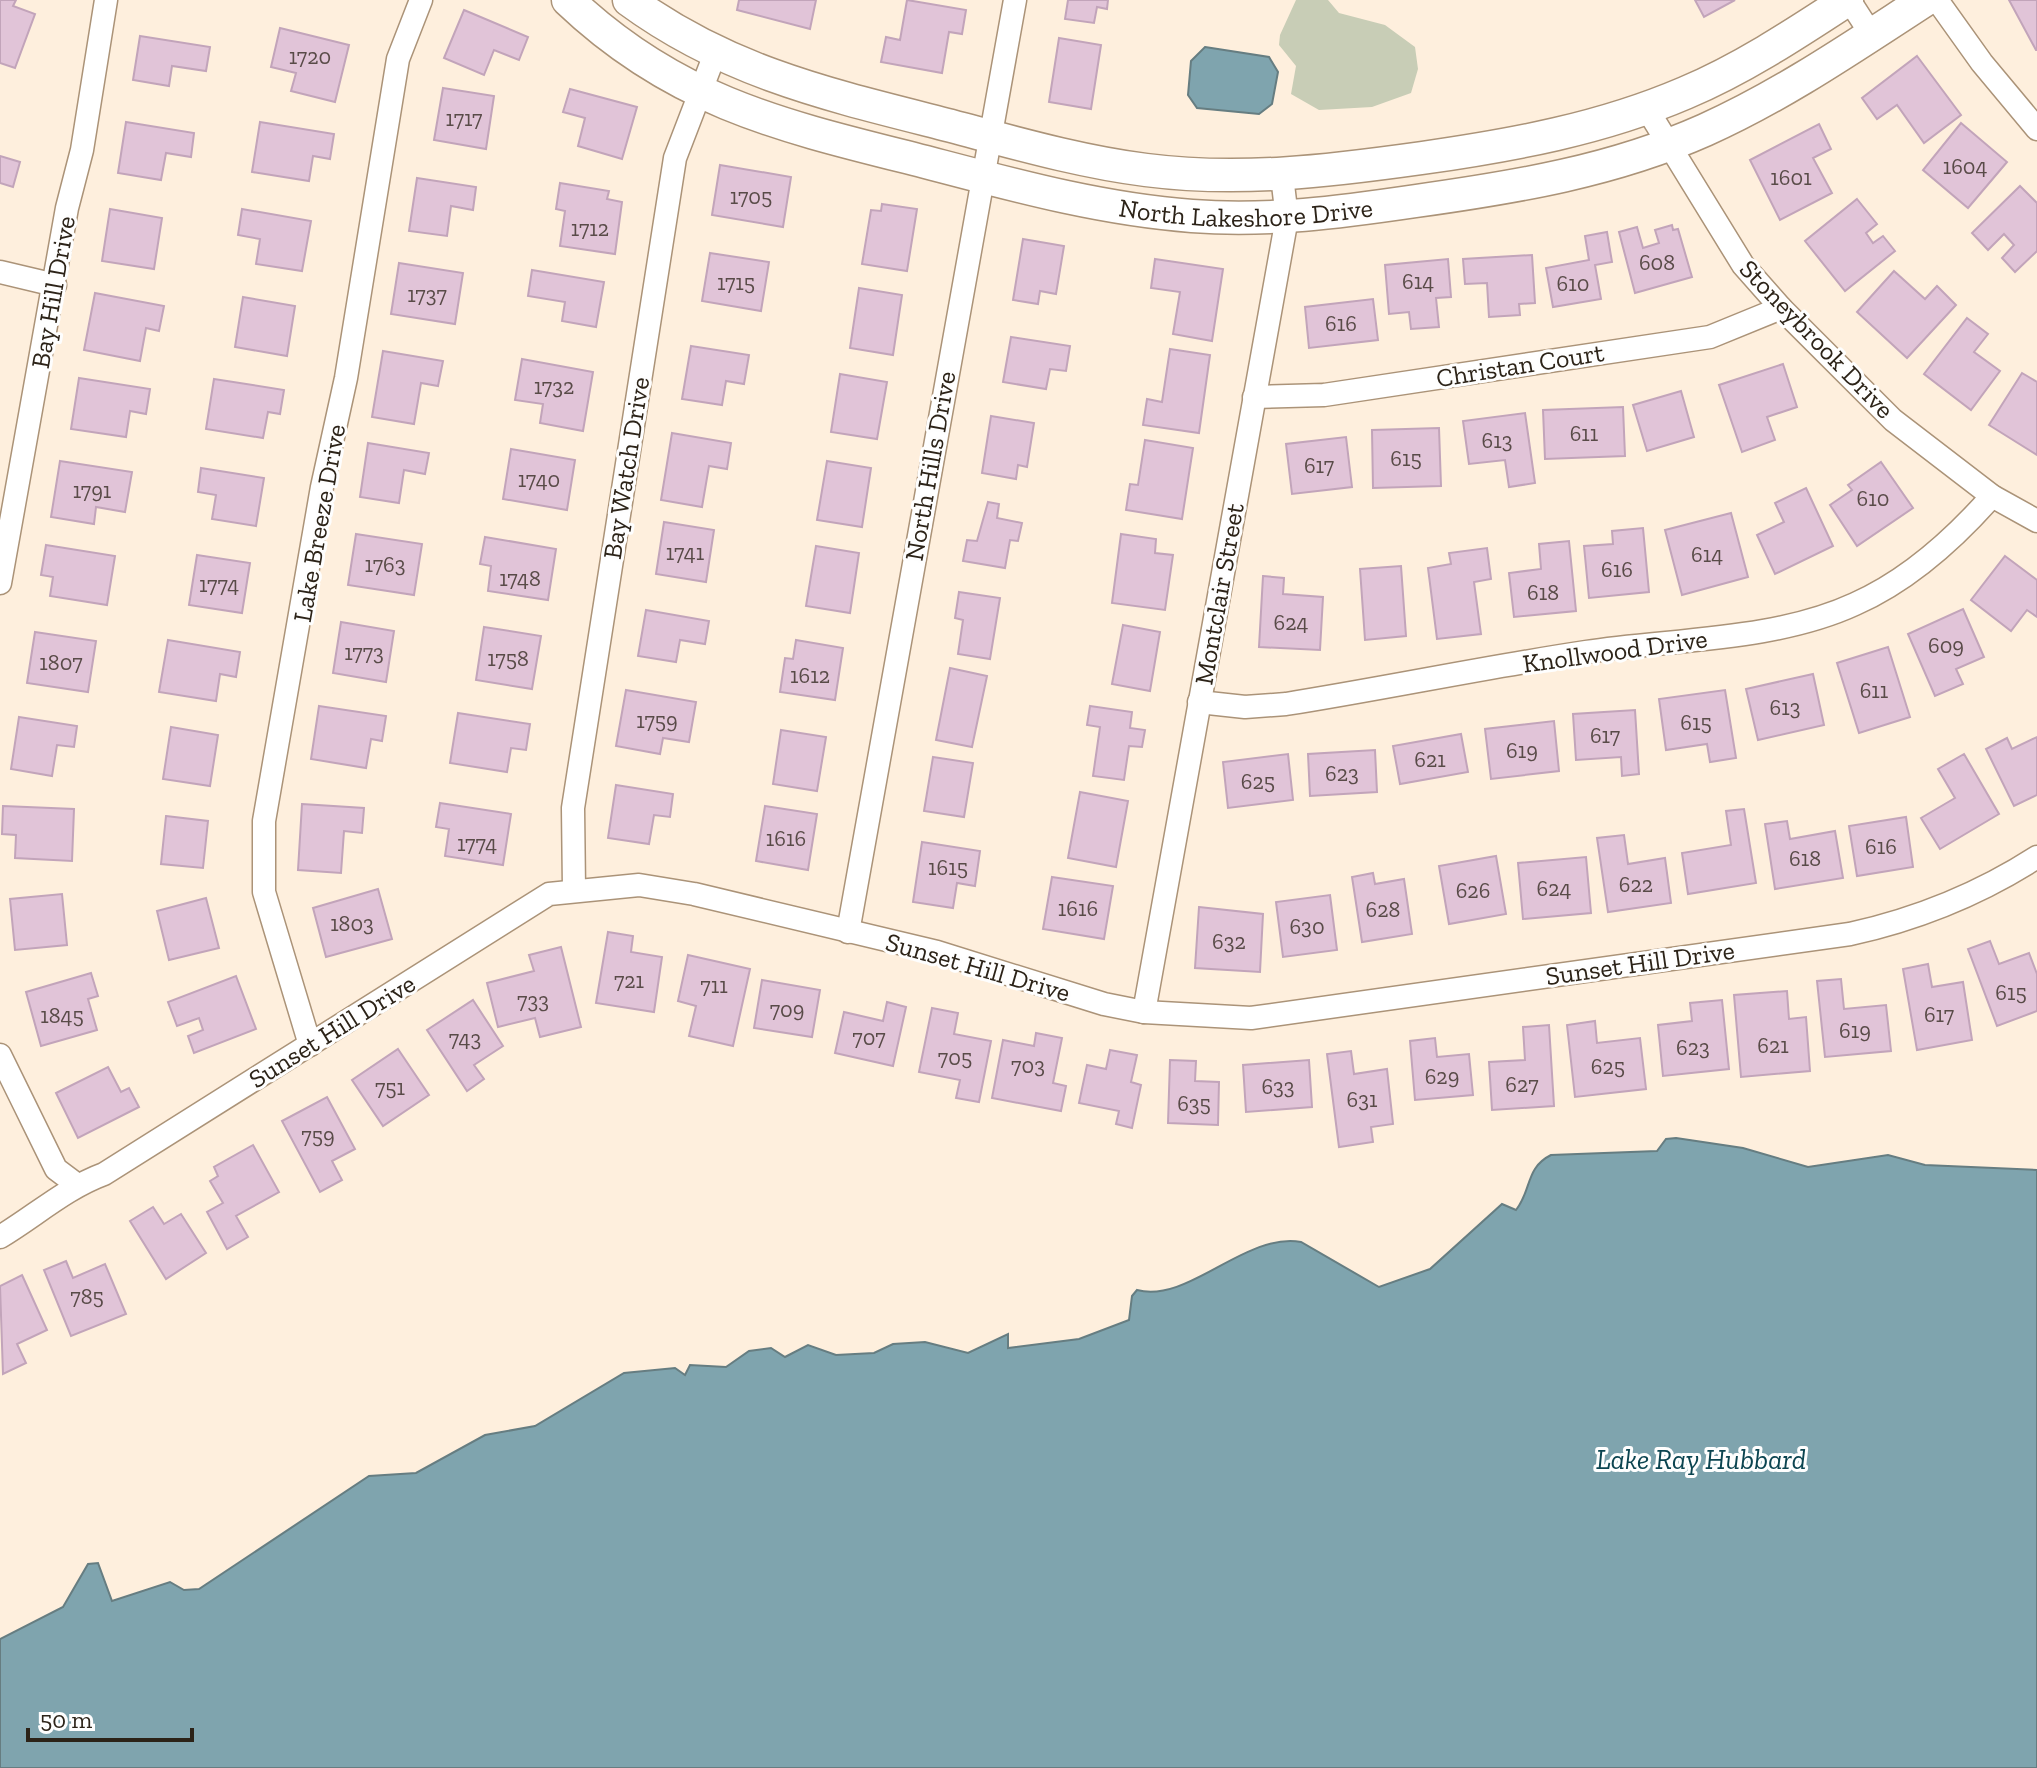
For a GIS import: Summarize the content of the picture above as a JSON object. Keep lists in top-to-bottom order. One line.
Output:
{"streets":{"main road":["North Lakeshore Drive"],"street":["Bay Hill Drive","Stoneybrook Drive","Christan Court","North Hills Drive","Bay Watch Drive","Lake Breeze Drive","Montclair Street","Knollwood Drive","Sunset Hill Drive"]},"crossings":[["North Lakeshore Drive","Stoneybrook Drive"],["North Lakeshore Drive","North Hills Drive"],["North Lakeshore Drive","Bay Watch Drive"],["North Lakeshore Drive","Montclair Street"],["Stoneybrook Drive","Christan Court"],["Stoneybrook Drive","Knollwood Drive"],["Christan Court","Montclair Street"],["North Hills Drive","Sunset Hill Drive"],["Bay Watch Drive","Sunset Hill Drive"],["Lake Breeze Drive","Sunset Hill Drive"],["Montclair Street","Knollwood Drive"],["Montclair Street","Sunset Hill Drive"]],"water":["Lake Ray Hubbard"],"house_numbers":["1720","1717","1604","1601","1705","1712","608","614","1715","610","1737","616","1732","611","613","615","617","1740","1791","610","1741","614","1763","616","1748","1774","618","624","609","1773","1758","1807","1612","611","613","1759","615","617","619","621","623","625","1616","1774","616","618","1615","622","624","626","1616","628","1803","630","632","721","711","615","733","709","617","1845","619","707","743","621","623","705","703","625","629","627","633","751","631","635","759","785"],"scale_bar":"50 m"}
